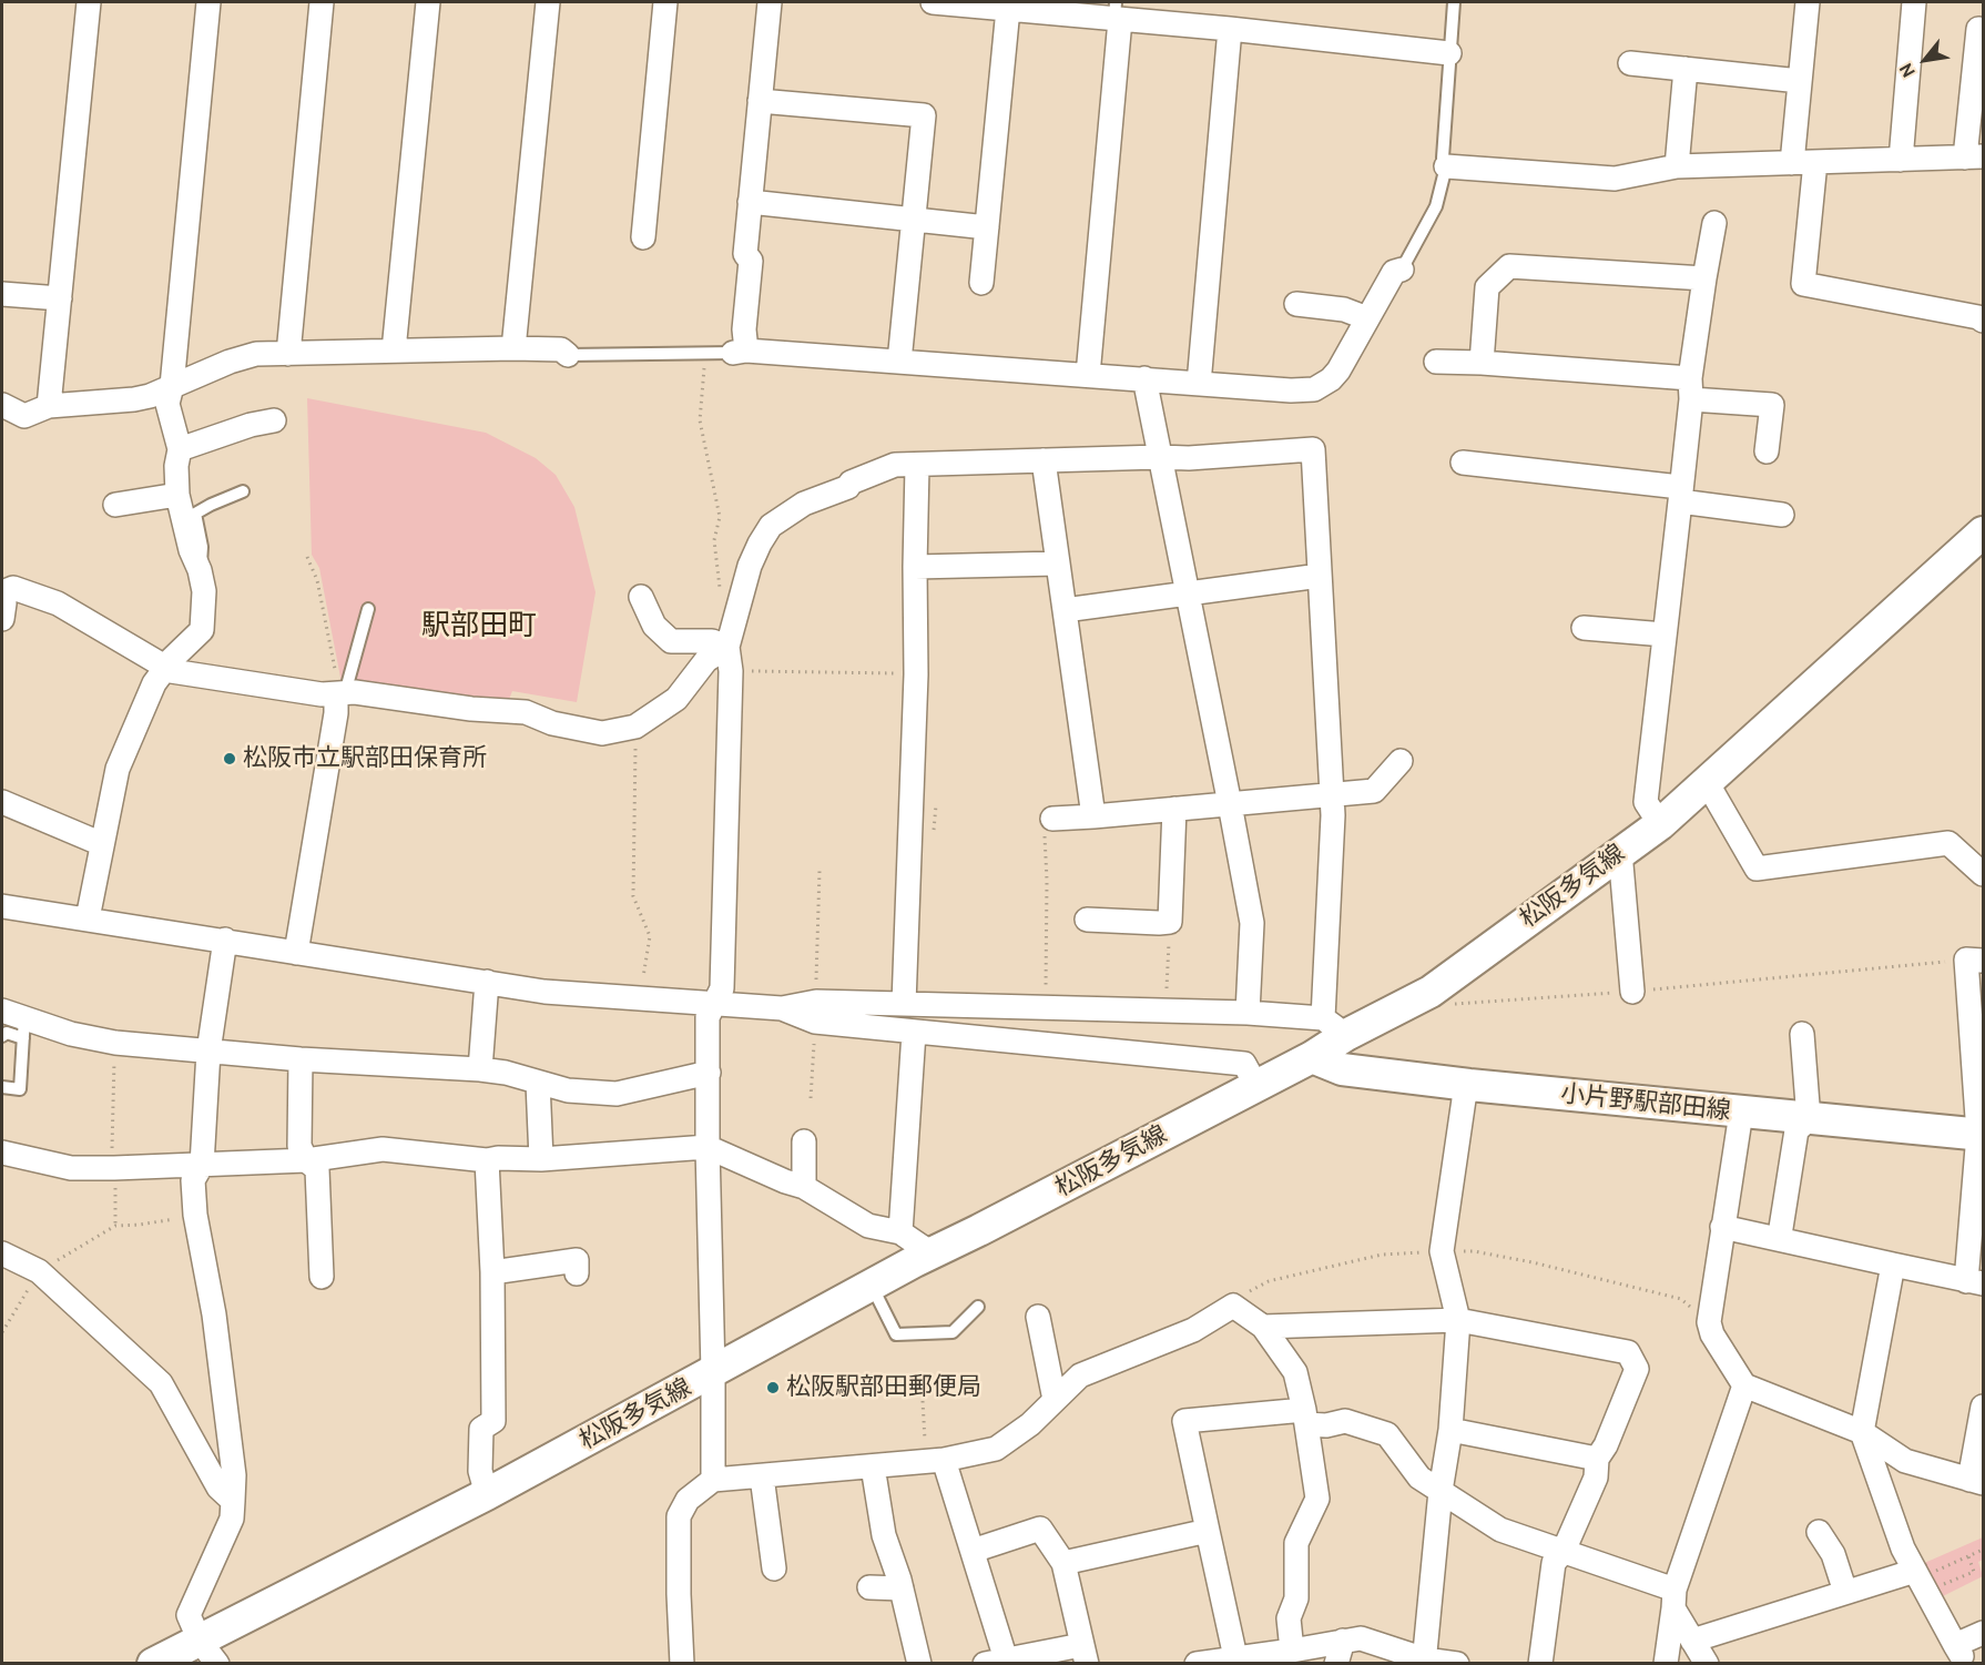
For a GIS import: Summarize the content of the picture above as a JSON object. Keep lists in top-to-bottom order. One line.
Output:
{"streets":{"main road":["松阪多気線","小片野駅部田線"]},"crossings":[["松阪多気線","小片野駅部田線"]],"districts":["駅部田町"],"places":["松阪市立駅部田保育所","松阪駅部田郵便局"],"north":"bottom left"}
